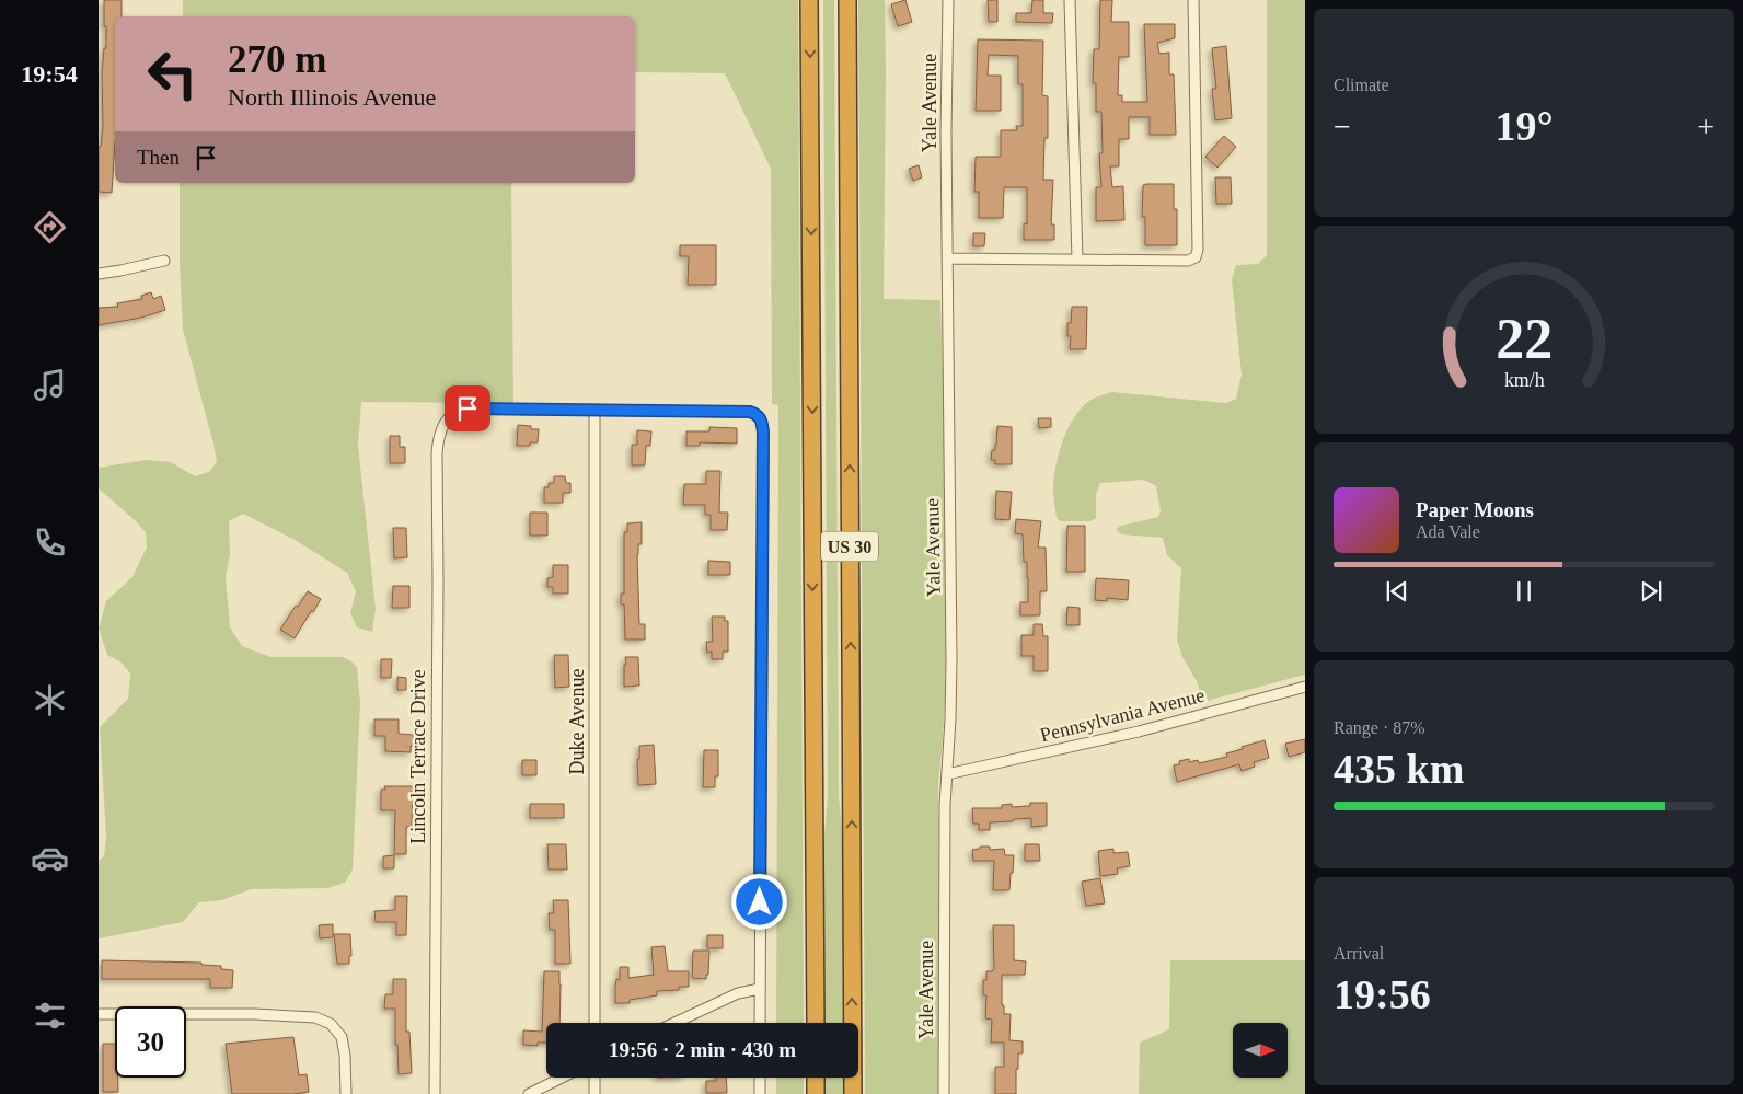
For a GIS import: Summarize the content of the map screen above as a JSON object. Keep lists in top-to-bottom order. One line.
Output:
{"streets":{"highway":["US 30"],"street":["Yale Avenue","Pennsylvania Avenue","Duke Avenue","Lincoln Terrace Drive"]},"crossings":[["Yale Avenue","Pennsylvania Avenue"],["Duke Avenue","Lincoln Terrace Drive"]],"north":"right","page":{"tabs":"19:54","tile":["Climate",["Range · 87%","435 km"],["Arrival","19:56"]],"turn":["270 m","North Illinois Avenue"],"heat":["−","19°","+"],"then":"Then","song":["Paper Moons","Ada Vale"],"limit":"30","trip":"19:56 · 2 min · 430 m","gauge":["22","km/h"]}}
